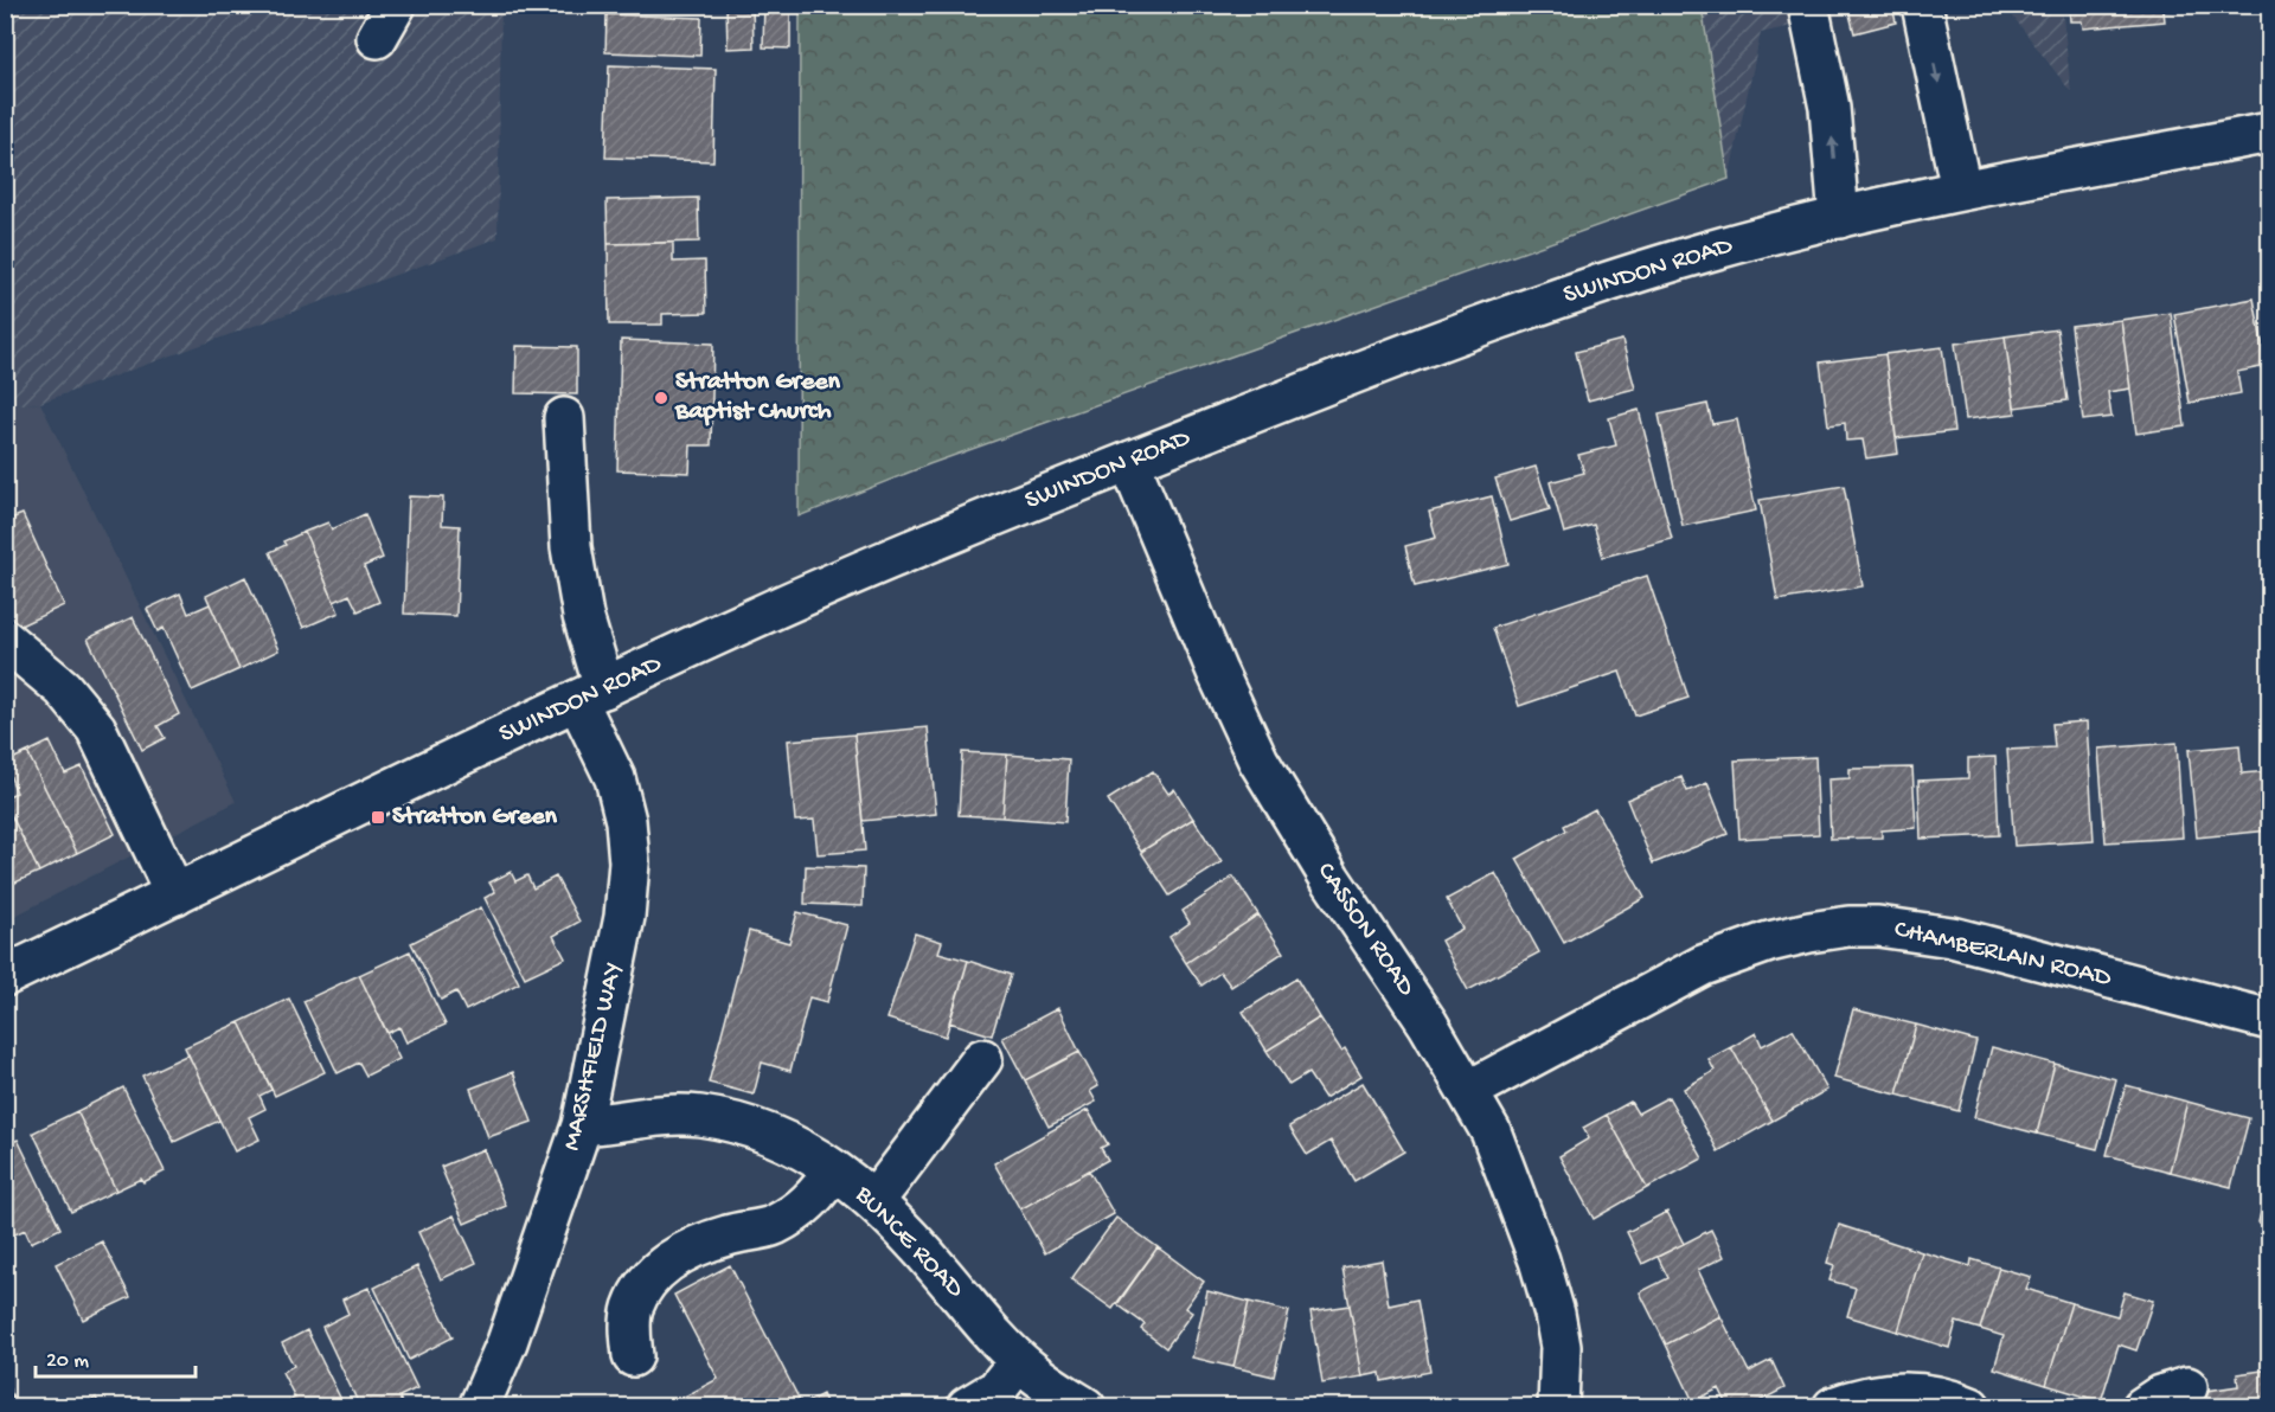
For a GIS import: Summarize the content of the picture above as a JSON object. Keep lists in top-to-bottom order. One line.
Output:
{"streets":{"street":["SWINDON ROAD","CASSON ROAD","CHAMBERLAIN ROAD","MARSHFIELD WAY","BUNCE ROAD"]},"crossings":[["SWINDON ROAD","CASSON ROAD"],["SWINDON ROAD","MARSHFIELD WAY"],["CASSON ROAD","CHAMBERLAIN ROAD"],["MARSHFIELD WAY","BUNCE ROAD"]],"places":{"other":["Stratton Green Baptist Church"],"transit":["Stratton Green"]},"scale_bar":"20 m"}
